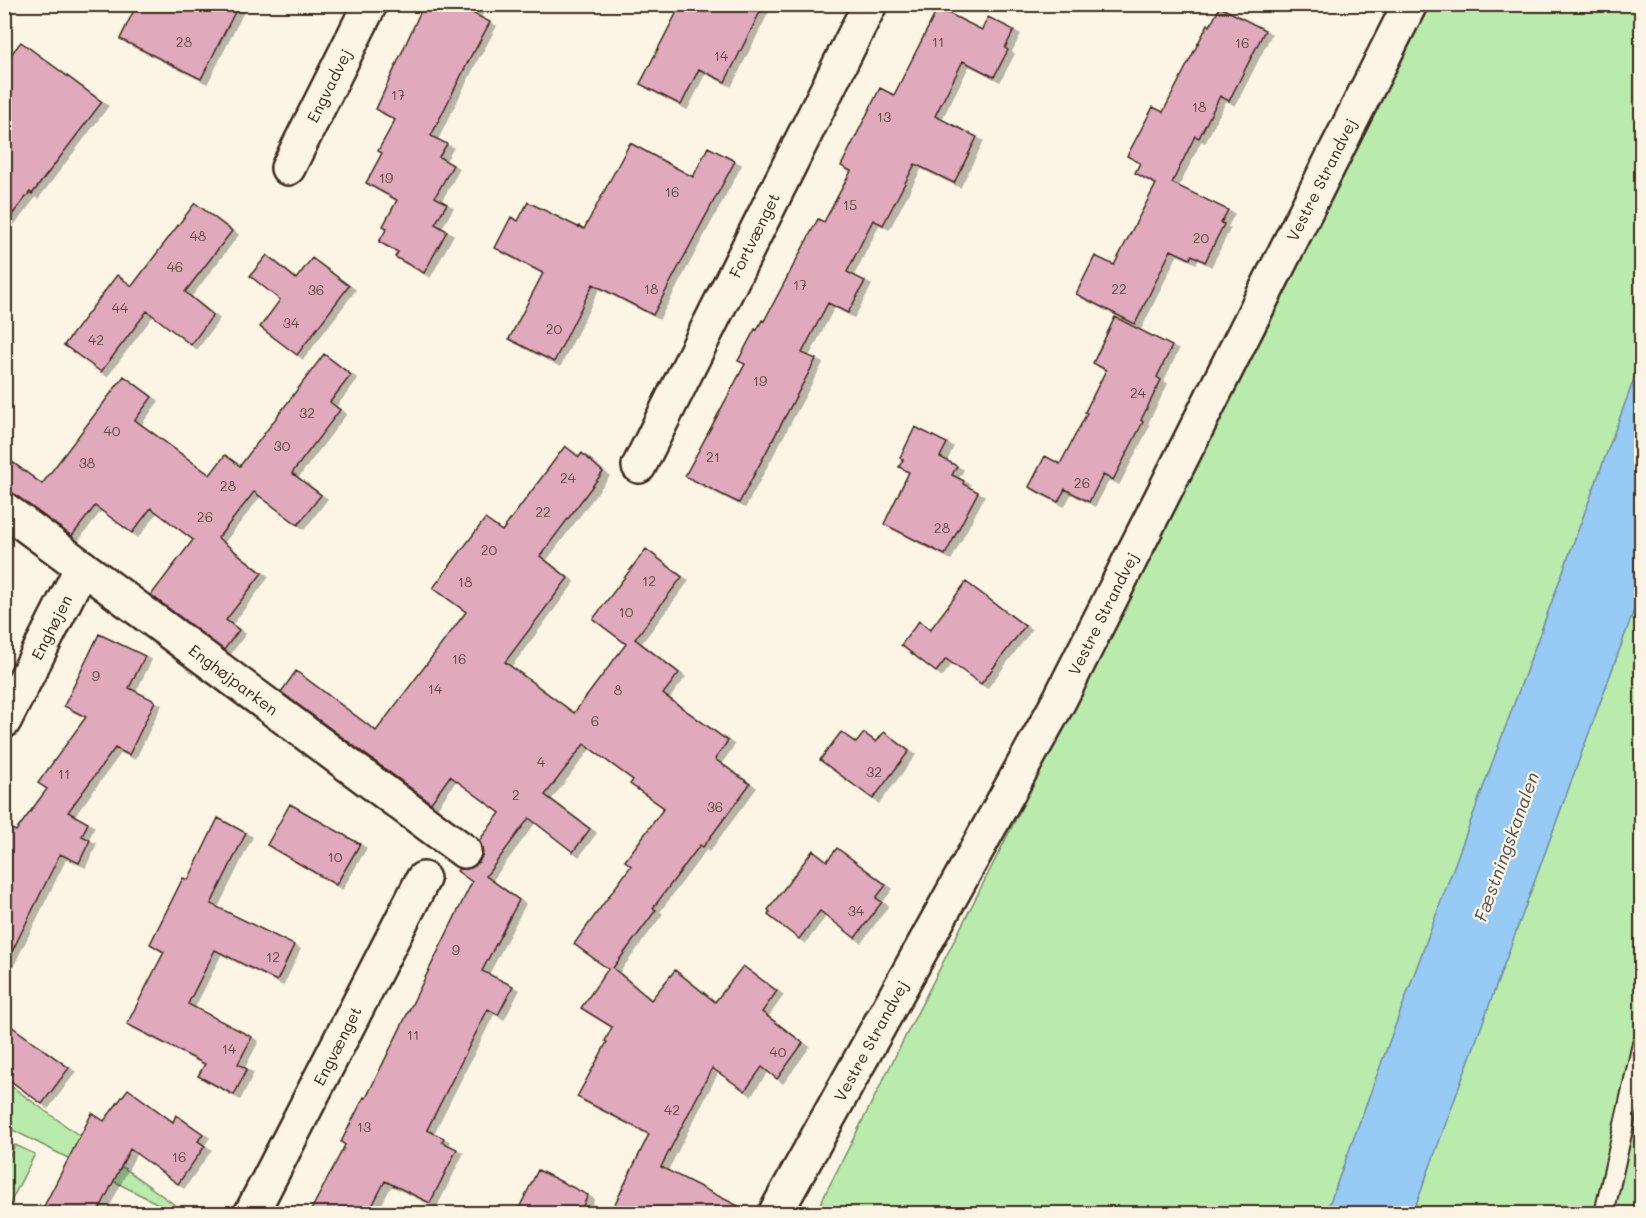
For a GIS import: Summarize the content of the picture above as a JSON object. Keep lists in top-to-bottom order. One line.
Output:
{"streets":{"street":["Engvadvej","Vestre Strandvej","Fortvænget","Enghøjen","Enghøjparken","Engvænget"]},"crossings":[["Enghøjen","Enghøjparken"]],"water":["Fæstningskanalen"],"house_numbers":["28","11","16","14","17","18","13","19","16","15","48","20","46","17","18","22","36","44","34","20","42","19","24","32","40","30","21","38","24","26","28","22","26","28","20","12","18","10","16","9","14","8","6","4","32","11","2","36","10","34","9","12","11","14","40","42","13","16"]}
